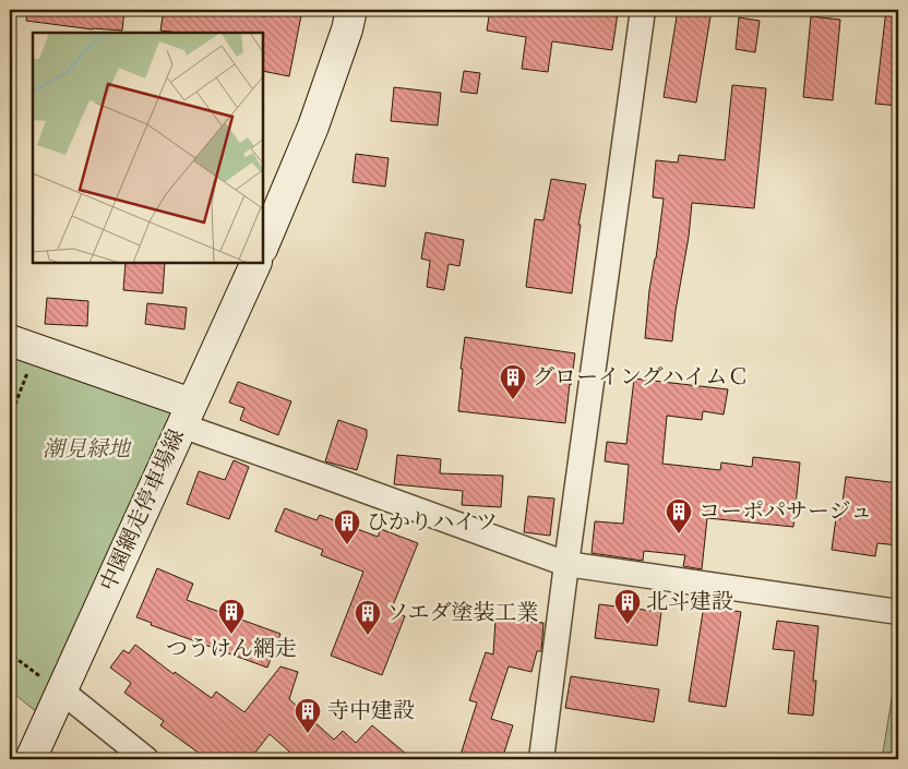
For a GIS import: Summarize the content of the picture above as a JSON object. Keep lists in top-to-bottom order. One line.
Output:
{"streets":{"main road":["中園網走停車場線"]},"parks":["潮見緑地"],"places":{"building":["グローイングハイムＣ","コーポパサージュ","ひかりハイツ","北斗建設","つうけん網走","ソエダ塗装工業","寺中建設"]}}
